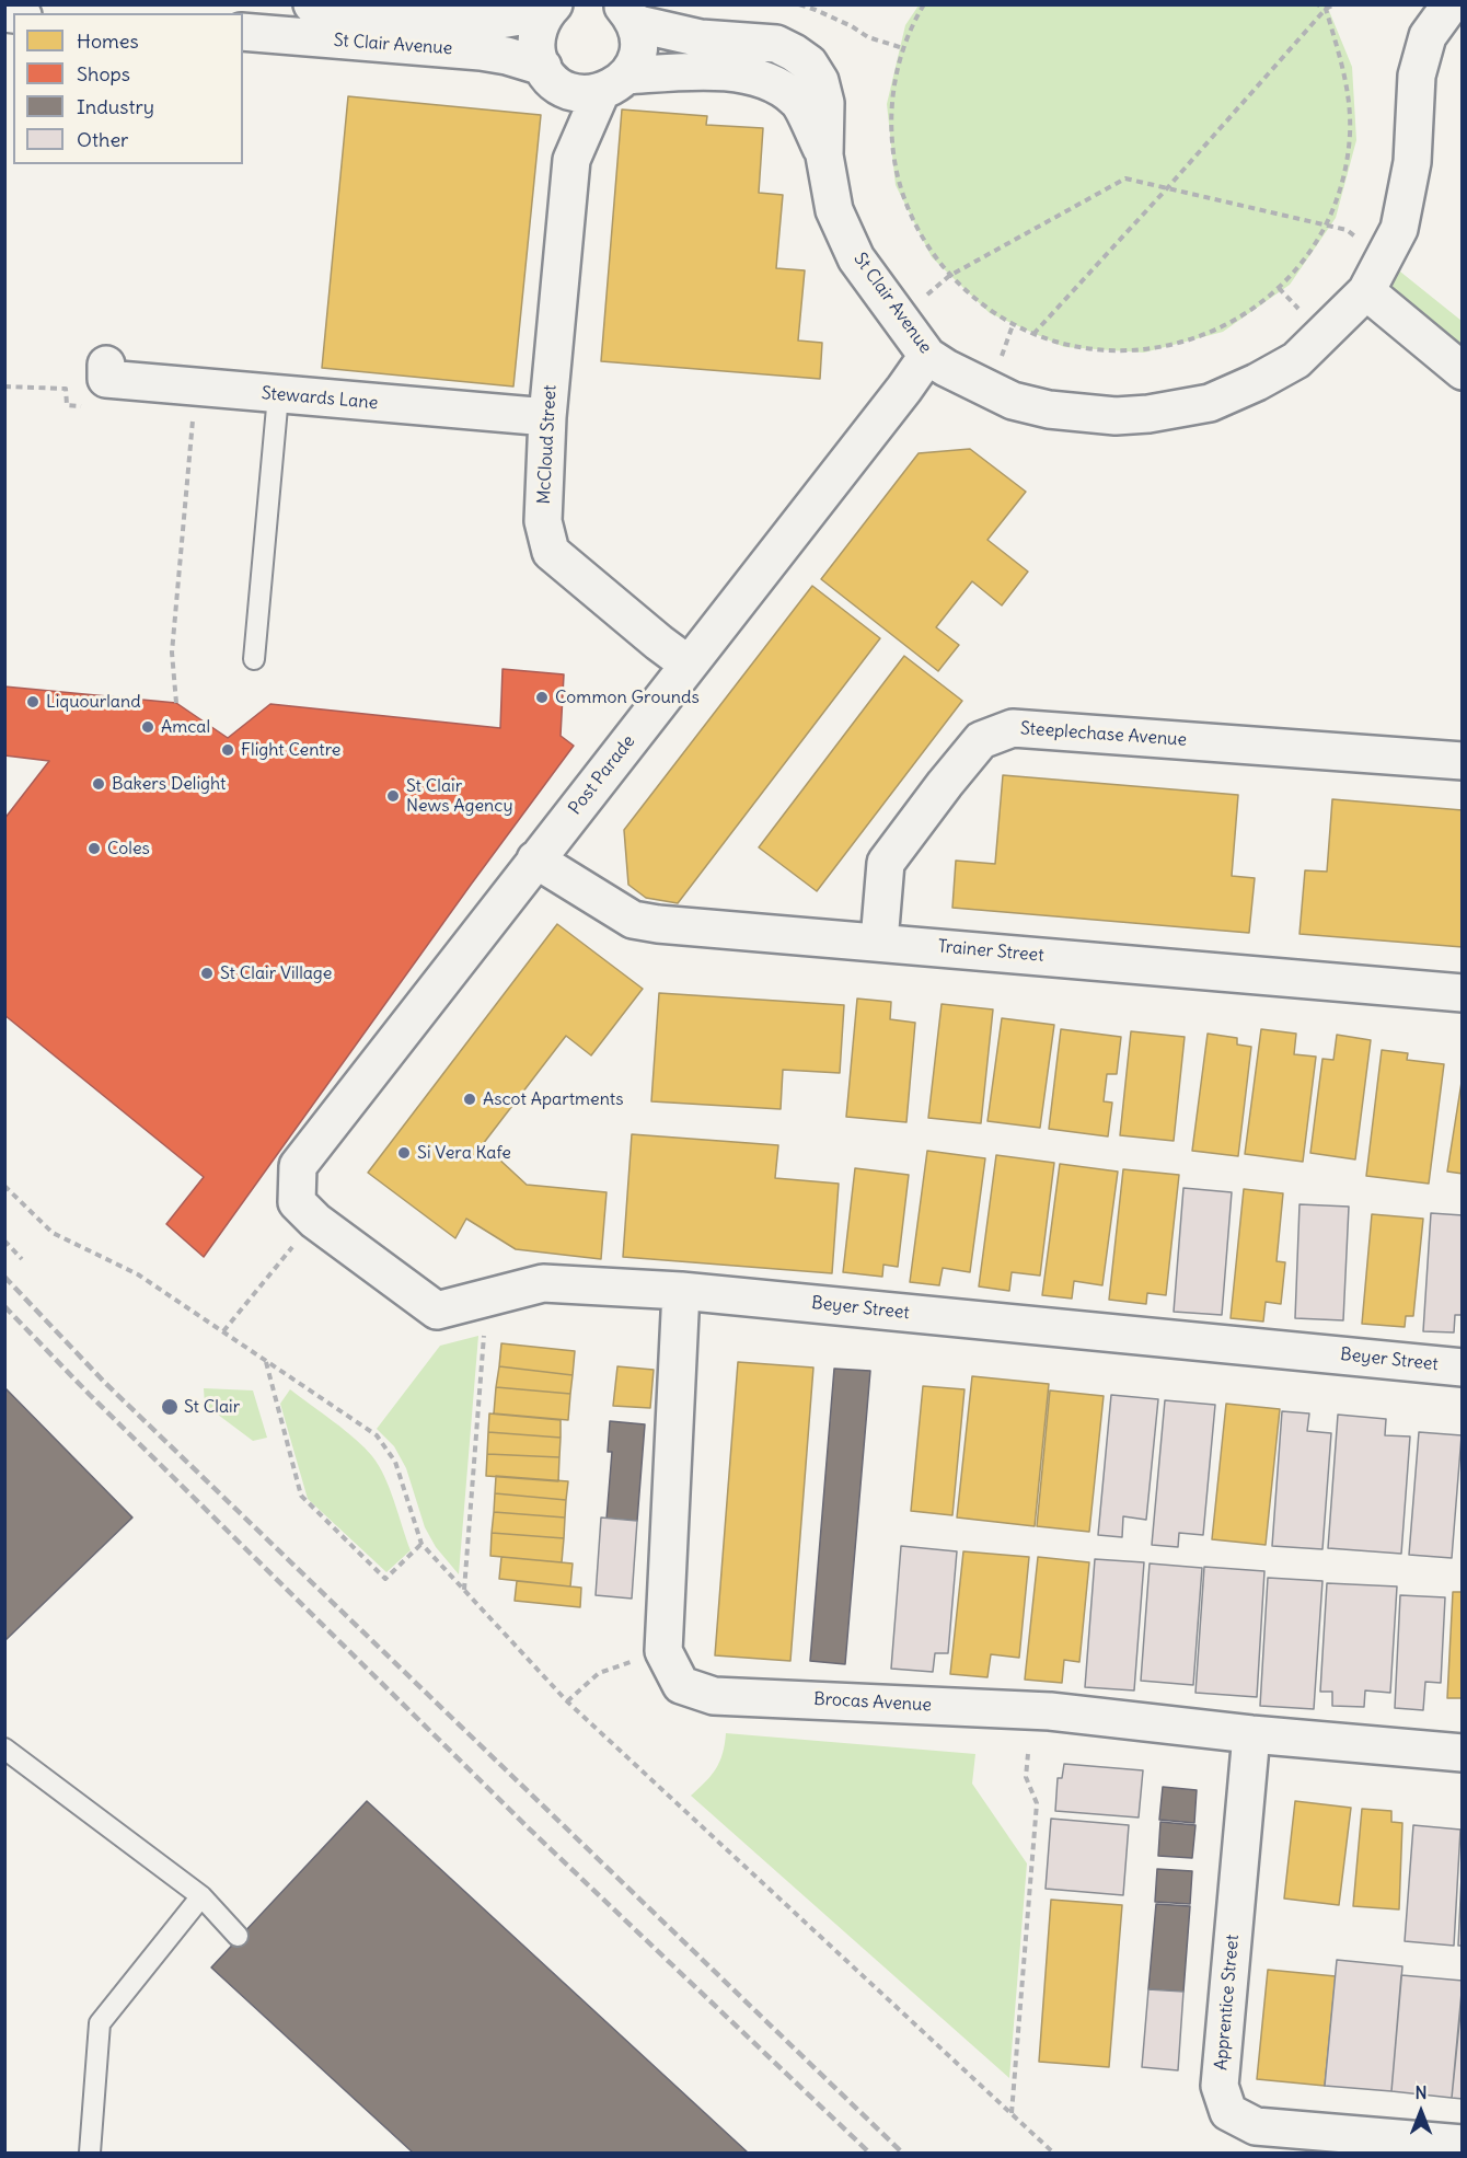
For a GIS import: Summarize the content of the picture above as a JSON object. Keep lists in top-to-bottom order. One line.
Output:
{"streets":{"street":["St Clair Avenue","Stewards Lane","McCloud Street","Steeplechase Avenue","Post Parade","Trainer Street","Beyer Street","Brocas Avenue","Apprentice Street"]},"crossings":[["St Clair Avenue","McCloud Street"],["St Clair Avenue","Post Parade"],["Stewards Lane","McCloud Street"],["McCloud Street","Post Parade"],["Steeplechase Avenue","Trainer Street"],["Post Parade","Trainer Street"],["Post Parade","Beyer Street"],["Brocas Avenue","Apprentice Street"]],"places":["Common Grounds","Liquourland","Amcal","Flight Centre","Bakers Delight","St Clair News Agency","Coles","St Clair Village","Ascot Apartments","Si Vera Kafe","St Clair"],"legend":["Homes","Shops","Industry","Other"],"north":"top"}
